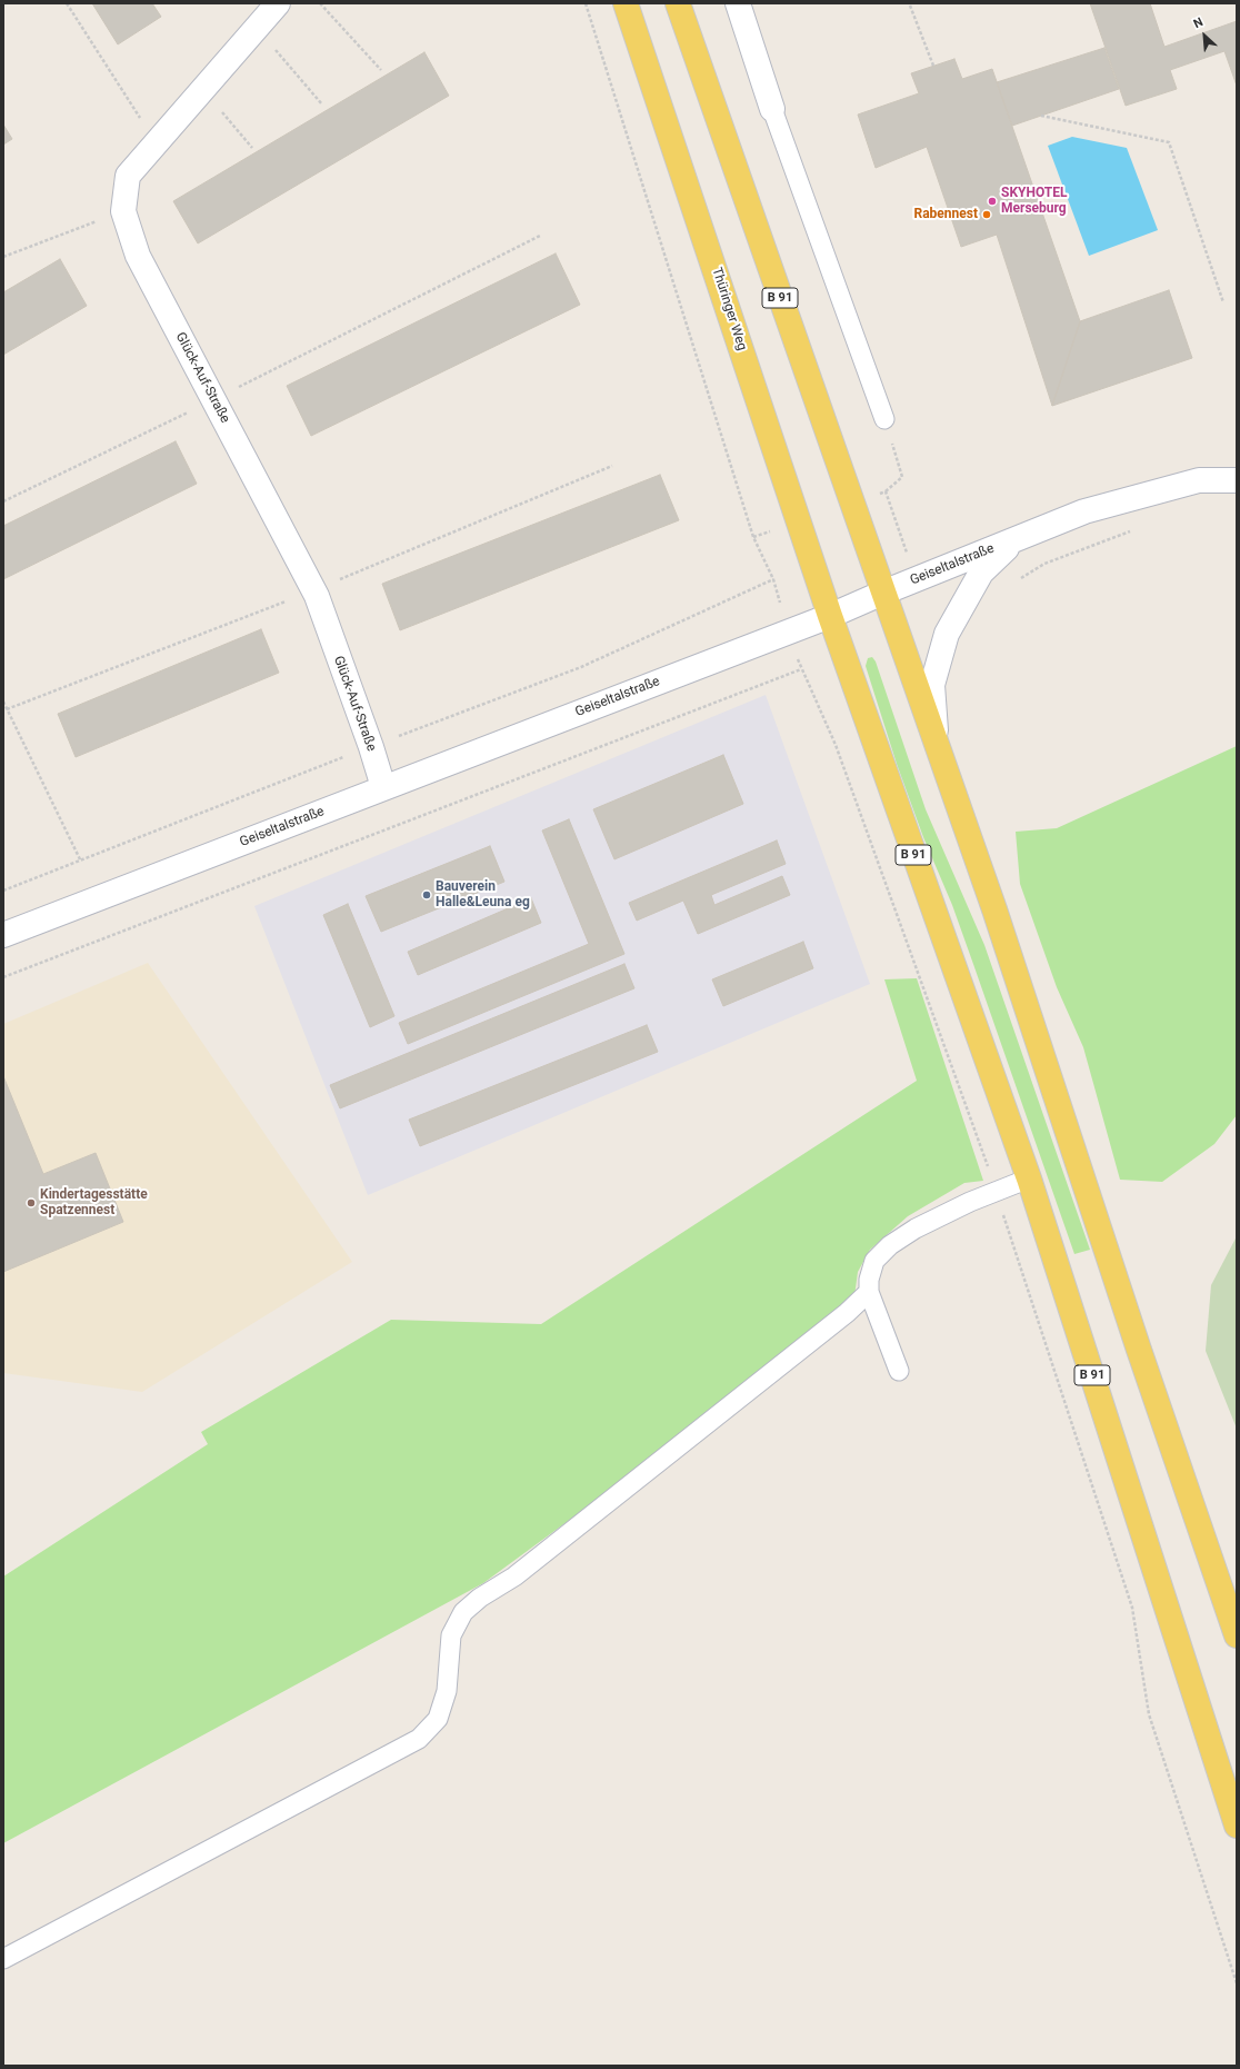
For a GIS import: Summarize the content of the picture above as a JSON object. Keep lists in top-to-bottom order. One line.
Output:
{"streets":{"main road":["B 91","Thüringer Weg"],"street":["Glück-Auf-Straße","Geiseltalstraße"]},"crossings":[["B 91","Thüringer Weg"],["B 91","Geiseltalstraße"],["Thüringer Weg","Geiseltalstraße"],["Glück-Auf-Straße","Geiseltalstraße"]],"places":["SKYHOTEL Merseburg","Rabennest","Bauverein Halle&Leuna eg","Kindertagesstätte Spatzennest"],"north":"top left"}
